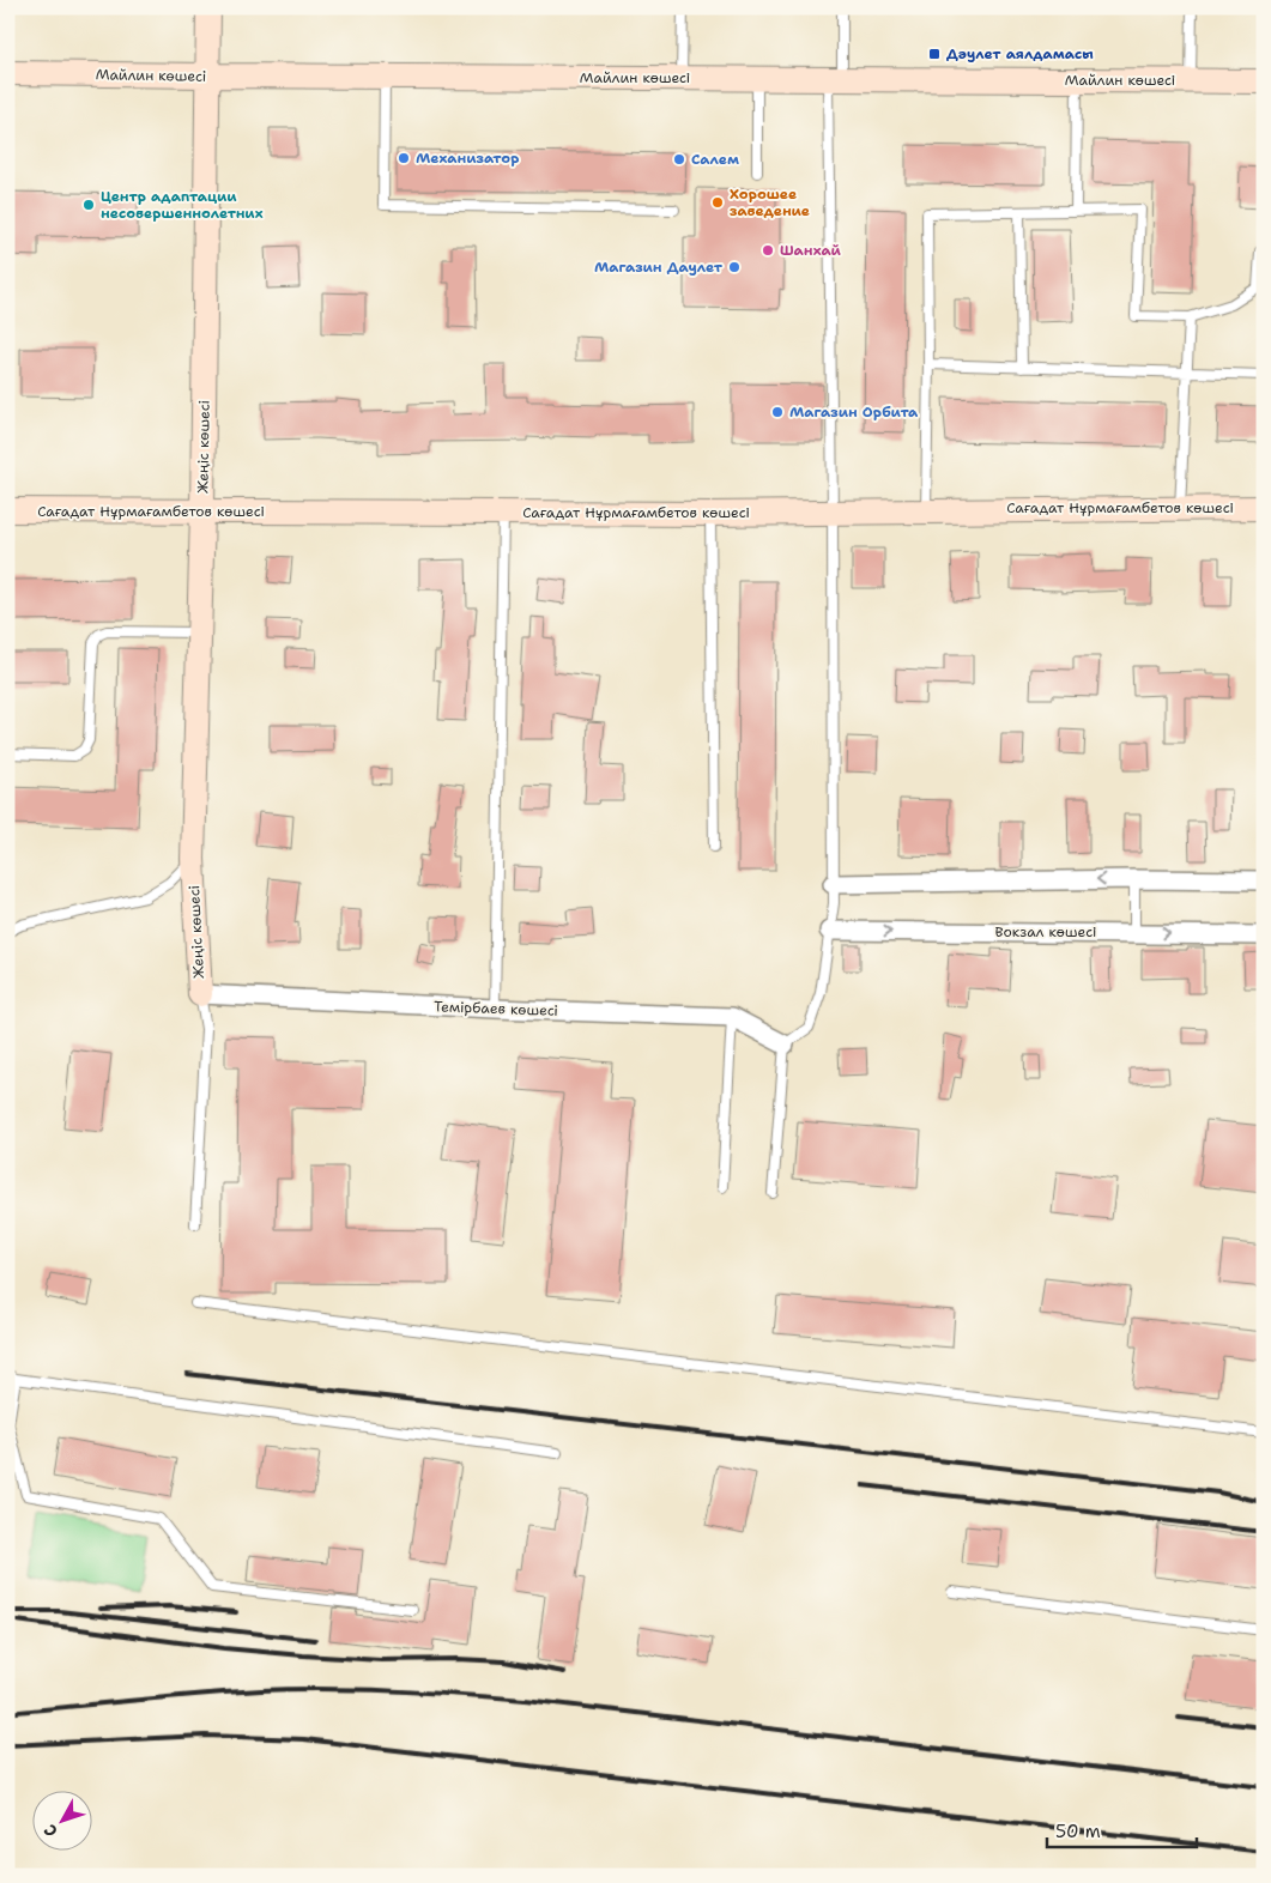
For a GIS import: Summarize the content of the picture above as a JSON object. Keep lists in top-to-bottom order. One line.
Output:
{"streets":{"street":["Майлин көшесі","Жеңіс көшесі","Сағадат Нұрмағамбетов көшесі","Вокзал көшесі","Темірбаев көшесі"]},"crossings":[["Майлин көшесі","Жеңіс көшесі"],["Жеңіс көшесі","Сағадат Нұрмағамбетов көшесі"],["Жеңіс көшесі","Темірбаев көшесі"]],"places":{"transit":["Дәулет аялдамасы"],"other":["Механизатор","Салем","Хорошее заведение","Центр адаптации несовершеннолетних","Шанхай","Магазин Даулет","Магазин Орбита"]},"scale_bar":"50 m","north":"bottom left"}
